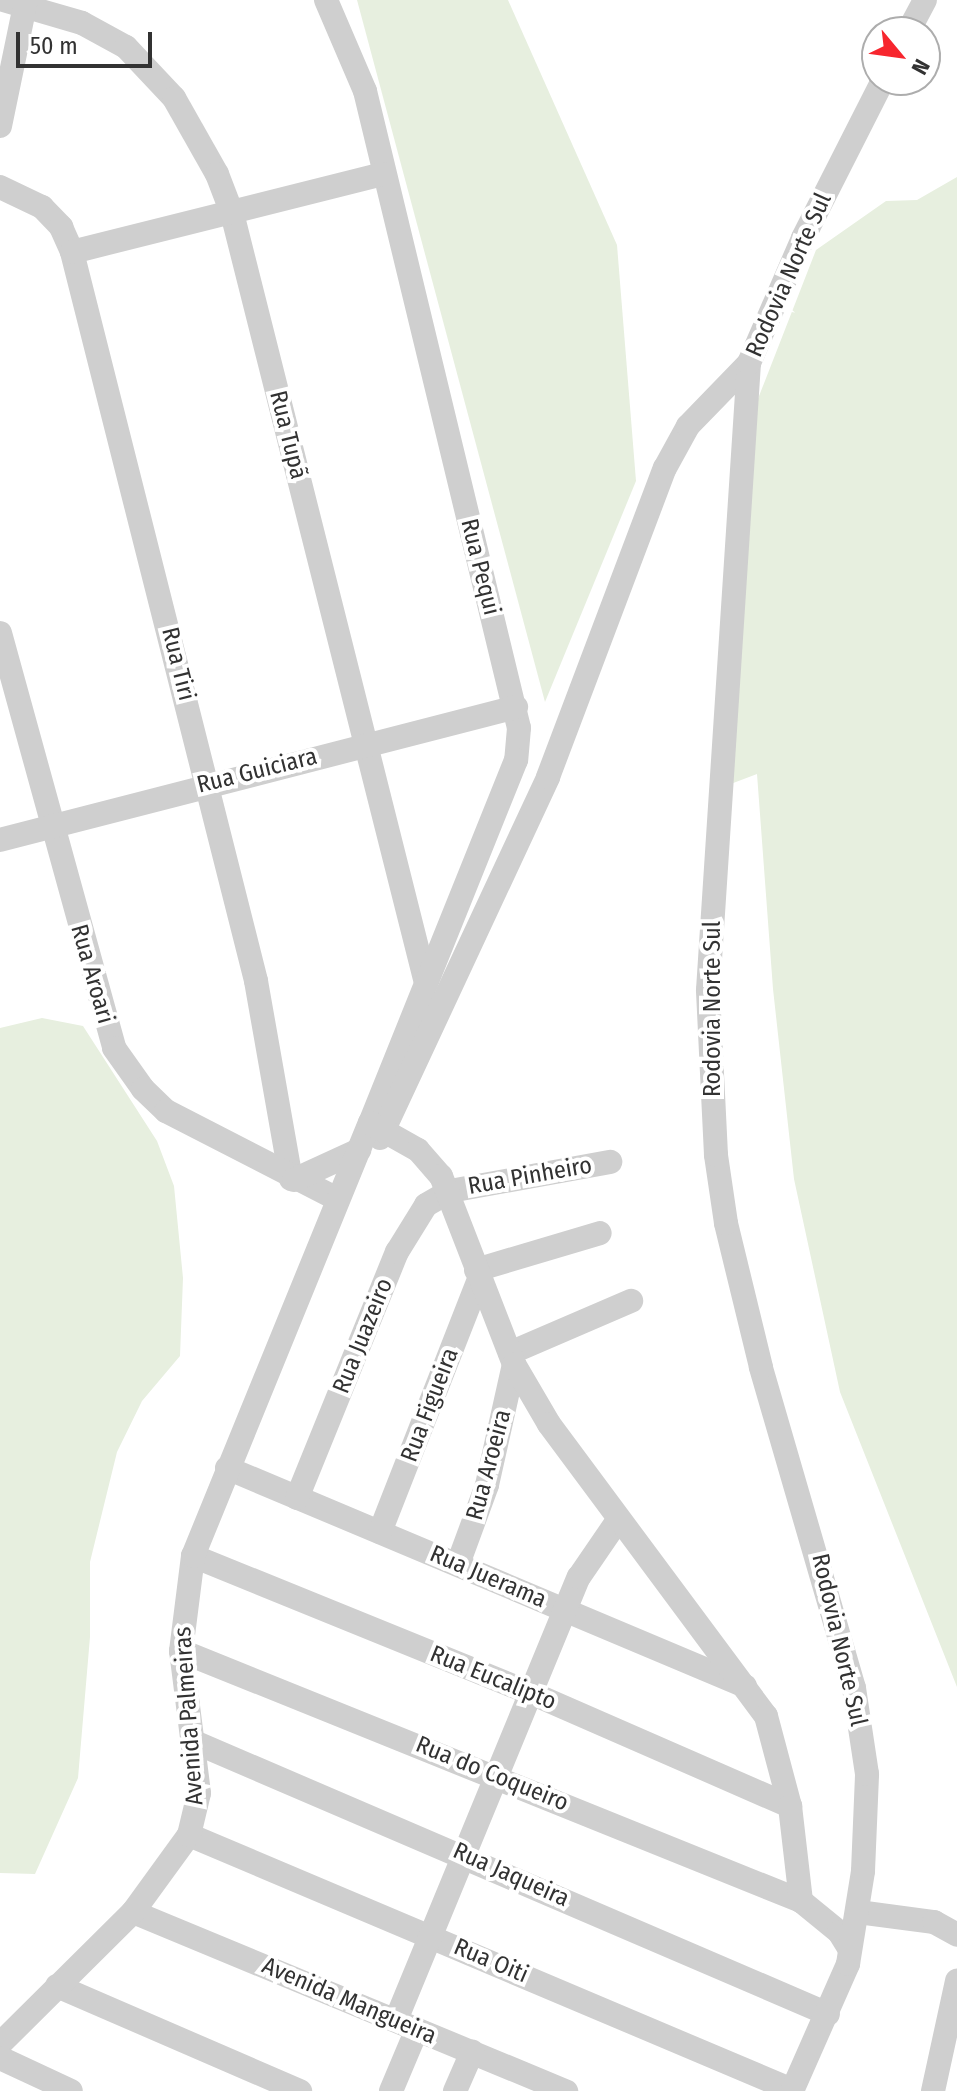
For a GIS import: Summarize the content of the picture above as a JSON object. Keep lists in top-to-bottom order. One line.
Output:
{"streets":{"street":["Rodovia Norte Sul","Rua Tupã","Rua Pequi","Rua Tiri","Rua Guiciara","Rua Aroari","Rua Pinheiro","Rua Juazeiro","Rua Figueira","Rua Aroeira","Rua Juerama","Rua Eucalipto","Avenida Palmeiras","Rua do Coqueiro","Rua Jaqueira","Rua Oiti","Avenida Mangueira"]},"crossings":[["Rodovia Norte Sul","Rua Jaqueira"],["Rodovia Norte Sul","Rua Oiti"],["Rua Tupã","Rua Pequi"],["Rua Tupã","Rua Guiciara"],["Rua Pequi","Rua Guiciara"],["Rua Pequi","Avenida Palmeiras"],["Rua Tiri","Rua Guiciara"],["Rua Tiri","Rua Aroari"],["Rua Guiciara","Rua Aroari"],["Rua Aroari","Avenida Palmeiras"],["Rua Pinheiro","Rua Juazeiro"],["Rua Juazeiro","Rua Juerama"],["Rua Figueira","Rua Juerama"],["Rua Aroeira","Rua Juerama"],["Rua Juerama","Avenida Palmeiras"],["Rua Eucalipto","Avenida Palmeiras"],["Avenida Palmeiras","Rua do Coqueiro"],["Avenida Palmeiras","Rua Jaqueira"],["Avenida Palmeiras","Rua Oiti"],["Avenida Palmeiras","Avenida Mangueira"]],"scale_bar":"50 m","north":"bottom right"}
